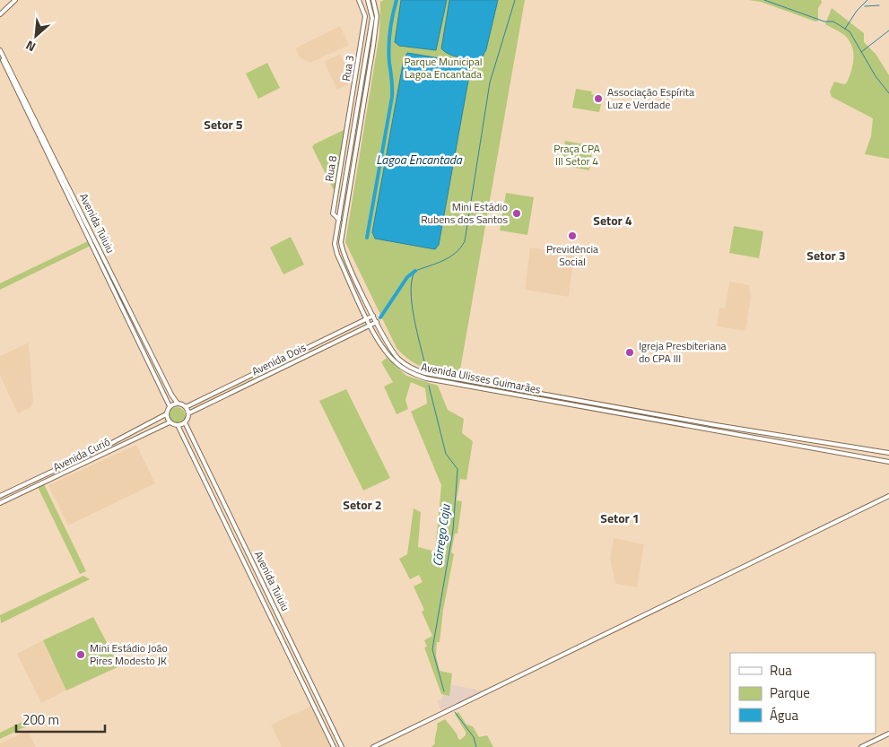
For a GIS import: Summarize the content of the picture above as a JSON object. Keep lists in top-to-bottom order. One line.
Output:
{"streets":{"main road":["Rua 3","Rua 8","Avenida Tuiuiu","Avenida Dois","Avenida Ulisses Guimarães","Avenida Curió"]},"crossings":[["Rua 3","Rua 8"],["Rua 8","Avenida Ulisses Guimarães"],["Avenida Tuiuiu","Avenida Dois"],["Avenida Tuiuiu","Avenida Curió"],["Avenida Dois","Avenida Ulisses Guimarães"],["Avenida Dois","Avenida Curió"]],"districts":["Setor 5","Setor 4","Setor 3","Setor 2","Setor 1"],"water":["Lagoa Encantada","Córrego Caju"],"parks":["Parque Municipal Lagoa Encantada","Praça CPA III Setor 4"],"places":["Associação Espírita Luz e Verdade","Mini Estádio Rubens dos Santos","Previdência Social","Igreja Presbiteriana do CPA III","Mini Estádio João Pires Modesto JK"],"legend":["Rua","Parque","Água"],"scale_bar":"200 m","north":"bottom left"}
